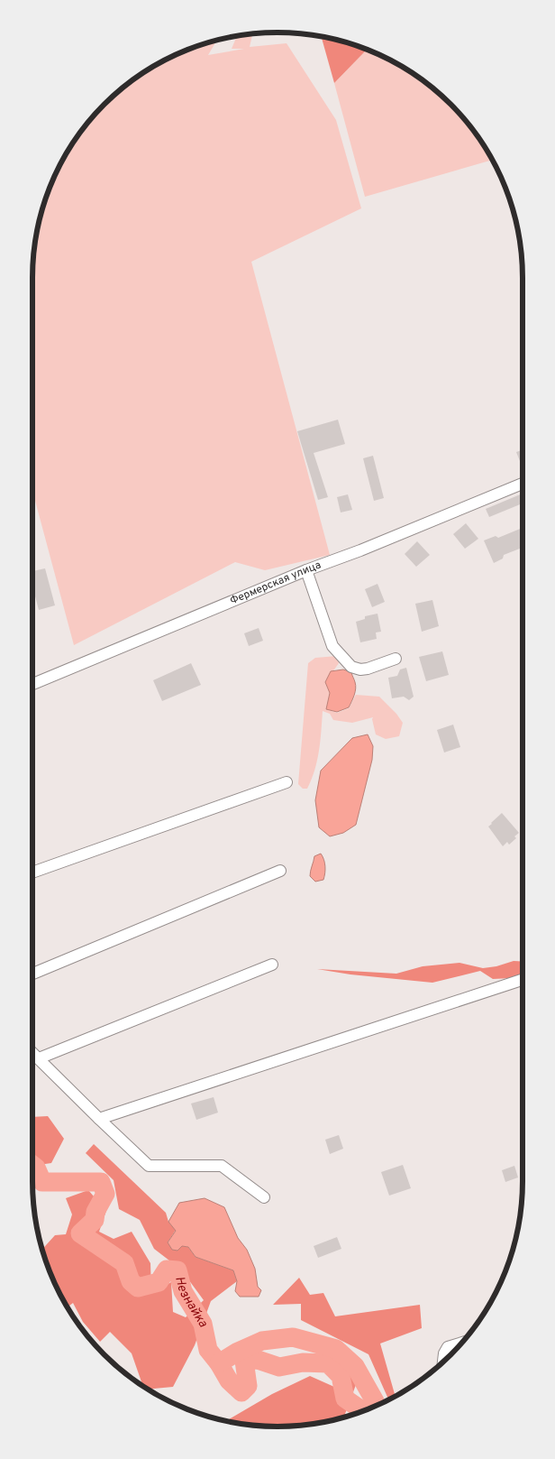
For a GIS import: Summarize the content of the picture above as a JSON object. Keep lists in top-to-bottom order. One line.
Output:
{"streets":{"street":["Фермерская улица"]},"water":["Незнайка"]}
